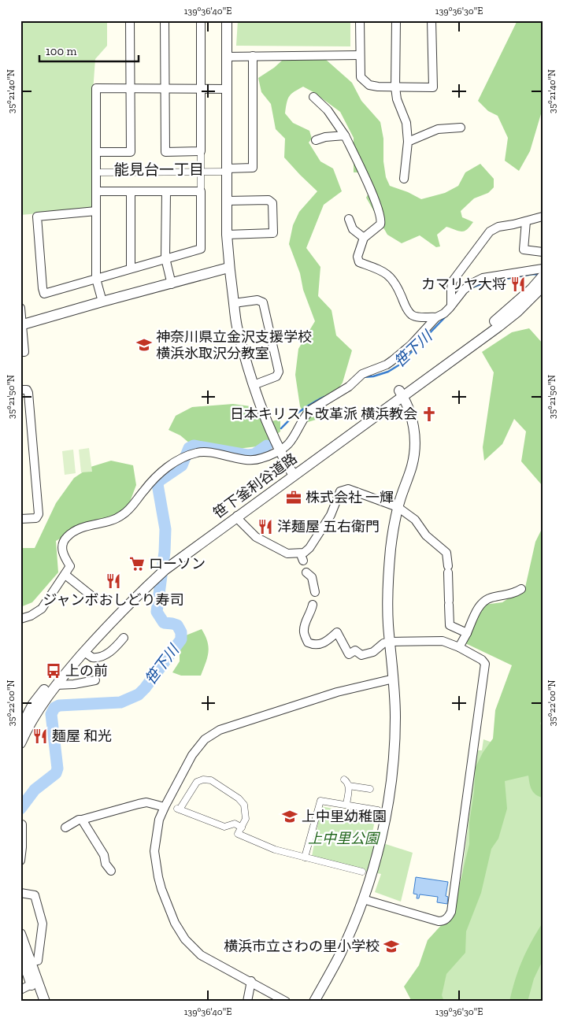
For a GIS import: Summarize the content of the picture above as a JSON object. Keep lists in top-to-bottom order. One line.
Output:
{"streets":{"street":["笹下釜利谷道路"]},"districts":["能見台一丁目"],"water":["笹下川"],"parks":["上中里公園"],"places":{"restaurant":["カマリヤ大将","洋麺屋 五右衛門","ジャンボおしどり寿司","麺屋 和光"],"school or university":["神奈川県立金沢支援学校 横浜氷取沢分教室","上中里幼稚園","横浜市立さわの里小学校"],"church":["日本キリスト改革派 横浜教会"],"office":["株式会社 一輝"],"supermarket":["ローソン"],"bus stop":["上の前"]},"scale_bar":"100 m","coordinates":["139°36'40\"E","139°36'30\"E","35°21'40\"N","35°21'50\"N","35°22'00\"N"]}
